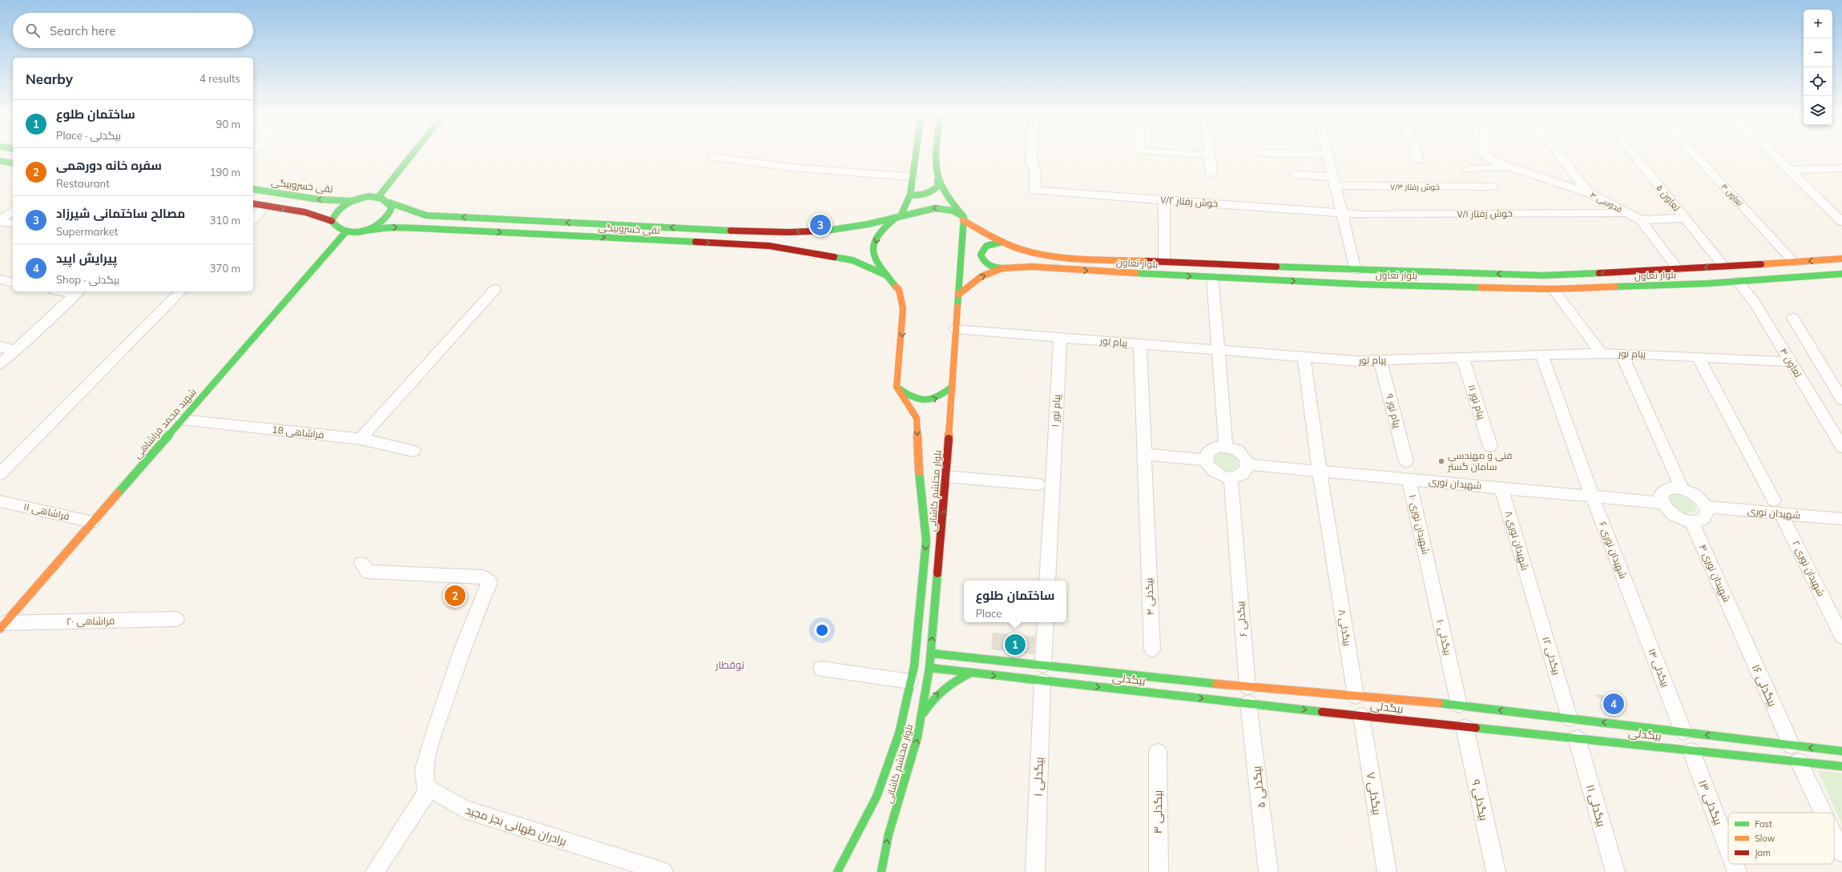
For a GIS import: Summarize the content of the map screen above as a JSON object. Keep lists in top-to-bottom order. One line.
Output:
{"streets":{"main road":["تقی خسروبیگی","بلوار تعاون","شهید محمد فراشاهی","بلوار محتشم کاشانی","بیگدلی"],"street":["خوش رفتار ۷/۳","تعاون ۳","تعاون ۵","خوش رفتار ۷/۲","قدوسی ۴","خوش رفتار ۷/۱","پیام نور","تعاون ۴","پیام نور ۱۱","پیام نور ۱","پیام نور ۹","فراشاهی 18","شهیدان نوری","فراشاهی ۱۱","شهیدان نوری ۱۰","شهیدان نوری ۸","شهیدان نوری ۶","شهیدان نوری ۲","شهیدان نوری ۴","بیگدلی ۴","بیگدلی ۶","فراشاهی ۲۰","بیگدلی ۸","بیگدلی ۱۰","بیگدلی ۱۲","بیگدلی ۱۴","بیگدلی ۱۶","بیگدلی ۱","بیگدلی ۵","بیگدلی ۷","بیگدلی ۹","بیگدلی ۱۳","بیگدلی ۱۱","بیگدلی ۳","برادران طهانی بجز مجید"]},"crossings":[["تقی خسروبیگی","بلوار تعاون"],["تقی خسروبیگی","شهید محمد فراشاهی"],["تعاون ۳","بلوار تعاون"],["تعاون ۵","بلوار تعاون"],["خوش رفتار ۷/۲","خوش رفتار ۷/۱"],["قدوسی ۴","خوش رفتار ۷/۱"],["بلوار تعاون","تعاون ۴"],["بلوار تعاون","بلوار محتشم کاشانی"],["پیام نور","تعاون ۴"],["پیام نور","پیام نور ۱۱"],["پیام نور","پیام نور ۱"],["پیام نور","پیام نور ۹"],["پیام نور","بلوار محتشم کاشانی"],["پیام نور","شهیدان نوری ۶"],["پیام نور","بیگدلی ۴"],["پیام نور","بیگدلی ۸"],["شهید محمد فراشاهی","فراشاهی 18"],["شهید محمد فراشاهی","فراشاهی ۱۱"],["شهید محمد فراشاهی","فراشاهی ۲۰"],["شهیدان نوری","شهیدان نوری ۱۰"],["شهیدان نوری","شهیدان نوری ۸"],["شهیدان نوری","شهیدان نوری ۶"],["شهیدان نوری","شهیدان نوری ۲"],["شهیدان نوری","شهیدان نوری ۴"],["شهیدان نوری","بیگدلی ۶"],["شهیدان نوری","بیگدلی ۸"],["بلوار محتشم کاشانی","بیگدلی"],["شهیدان نوری ۱۰","بیگدلی ۱۰"],["شهیدان نوری ۸","بیگدلی ۱۲"],["شهیدان نوری ۶","بیگدلی ۱۴"],["شهیدان نوری ۴","بیگدلی ۱۶"],["بیگدلی ۶","بیگدلی"],["بیگدلی ۶","بیگدلی ۵"],["بیگدلی ۸","بیگدلی"],["بیگدلی ۱۰","بیگدلی"],["بیگدلی ۱۲","بیگدلی"],["بیگدلی ۱۴","بیگدلی"],["بیگدلی","بیگدلی ۱۶"],["بیگدلی","بیگدلی ۱"],["بیگدلی","بیگدلی ۵"],["بیگدلی","بیگدلی ۷"],["بیگدلی","بیگدلی ۹"],["بیگدلی","بیگدلی ۱۳"],["بیگدلی","بیگدلی ۱۱"]],"districts":["نوقطار"],"places":["فنی و مهندسی سامان گستر"],"legend":["Fast","Slow","Jam"],"page":{"map_buttons":["+","−"],"search":"Search here","heading":["Nearby","4 results"],"list":[{"mark":"1","name":"ساختمان طلوع","note":"Place · بیگدلی","value":"90 m"},{"mark":"2","name":"سفره خانه دورهمی","note":"Restaurant","value":"190 m"},{"mark":"3","name":"مصالح ساختمانی شیرزاد","note":"Supermarket","value":"310 m"},{"mark":"4","name":"پیرایش اپید","note":"Shop · بیگدلی","value":"370 m"}],"pins":["3","2","1","4"],"popup":["ساختمان طلوع","Place"]}}
